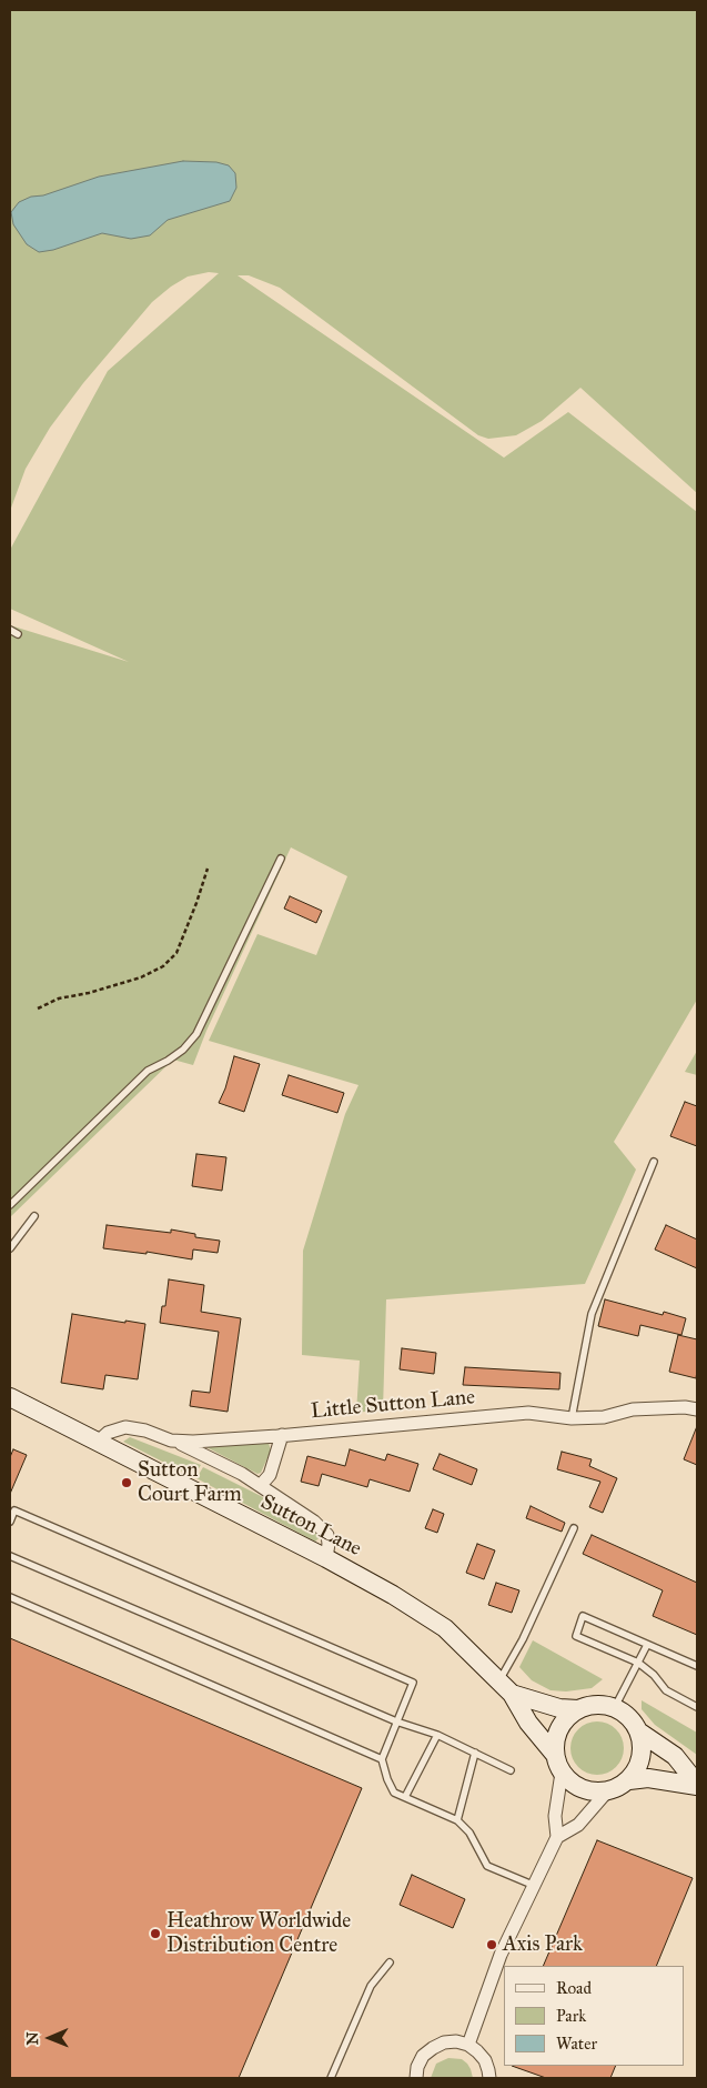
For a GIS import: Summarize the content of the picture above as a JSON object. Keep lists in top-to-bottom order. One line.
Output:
{"streets":{"street":["Little Sutton Lane","Sutton Lane"]},"crossings":[["Little Sutton Lane","Sutton Lane"]],"places":["Sutton Court Farm","Heathrow Worldwide Distribution Centre","Axis Park"],"legend":["Road","Park","Water"],"north":"left"}
